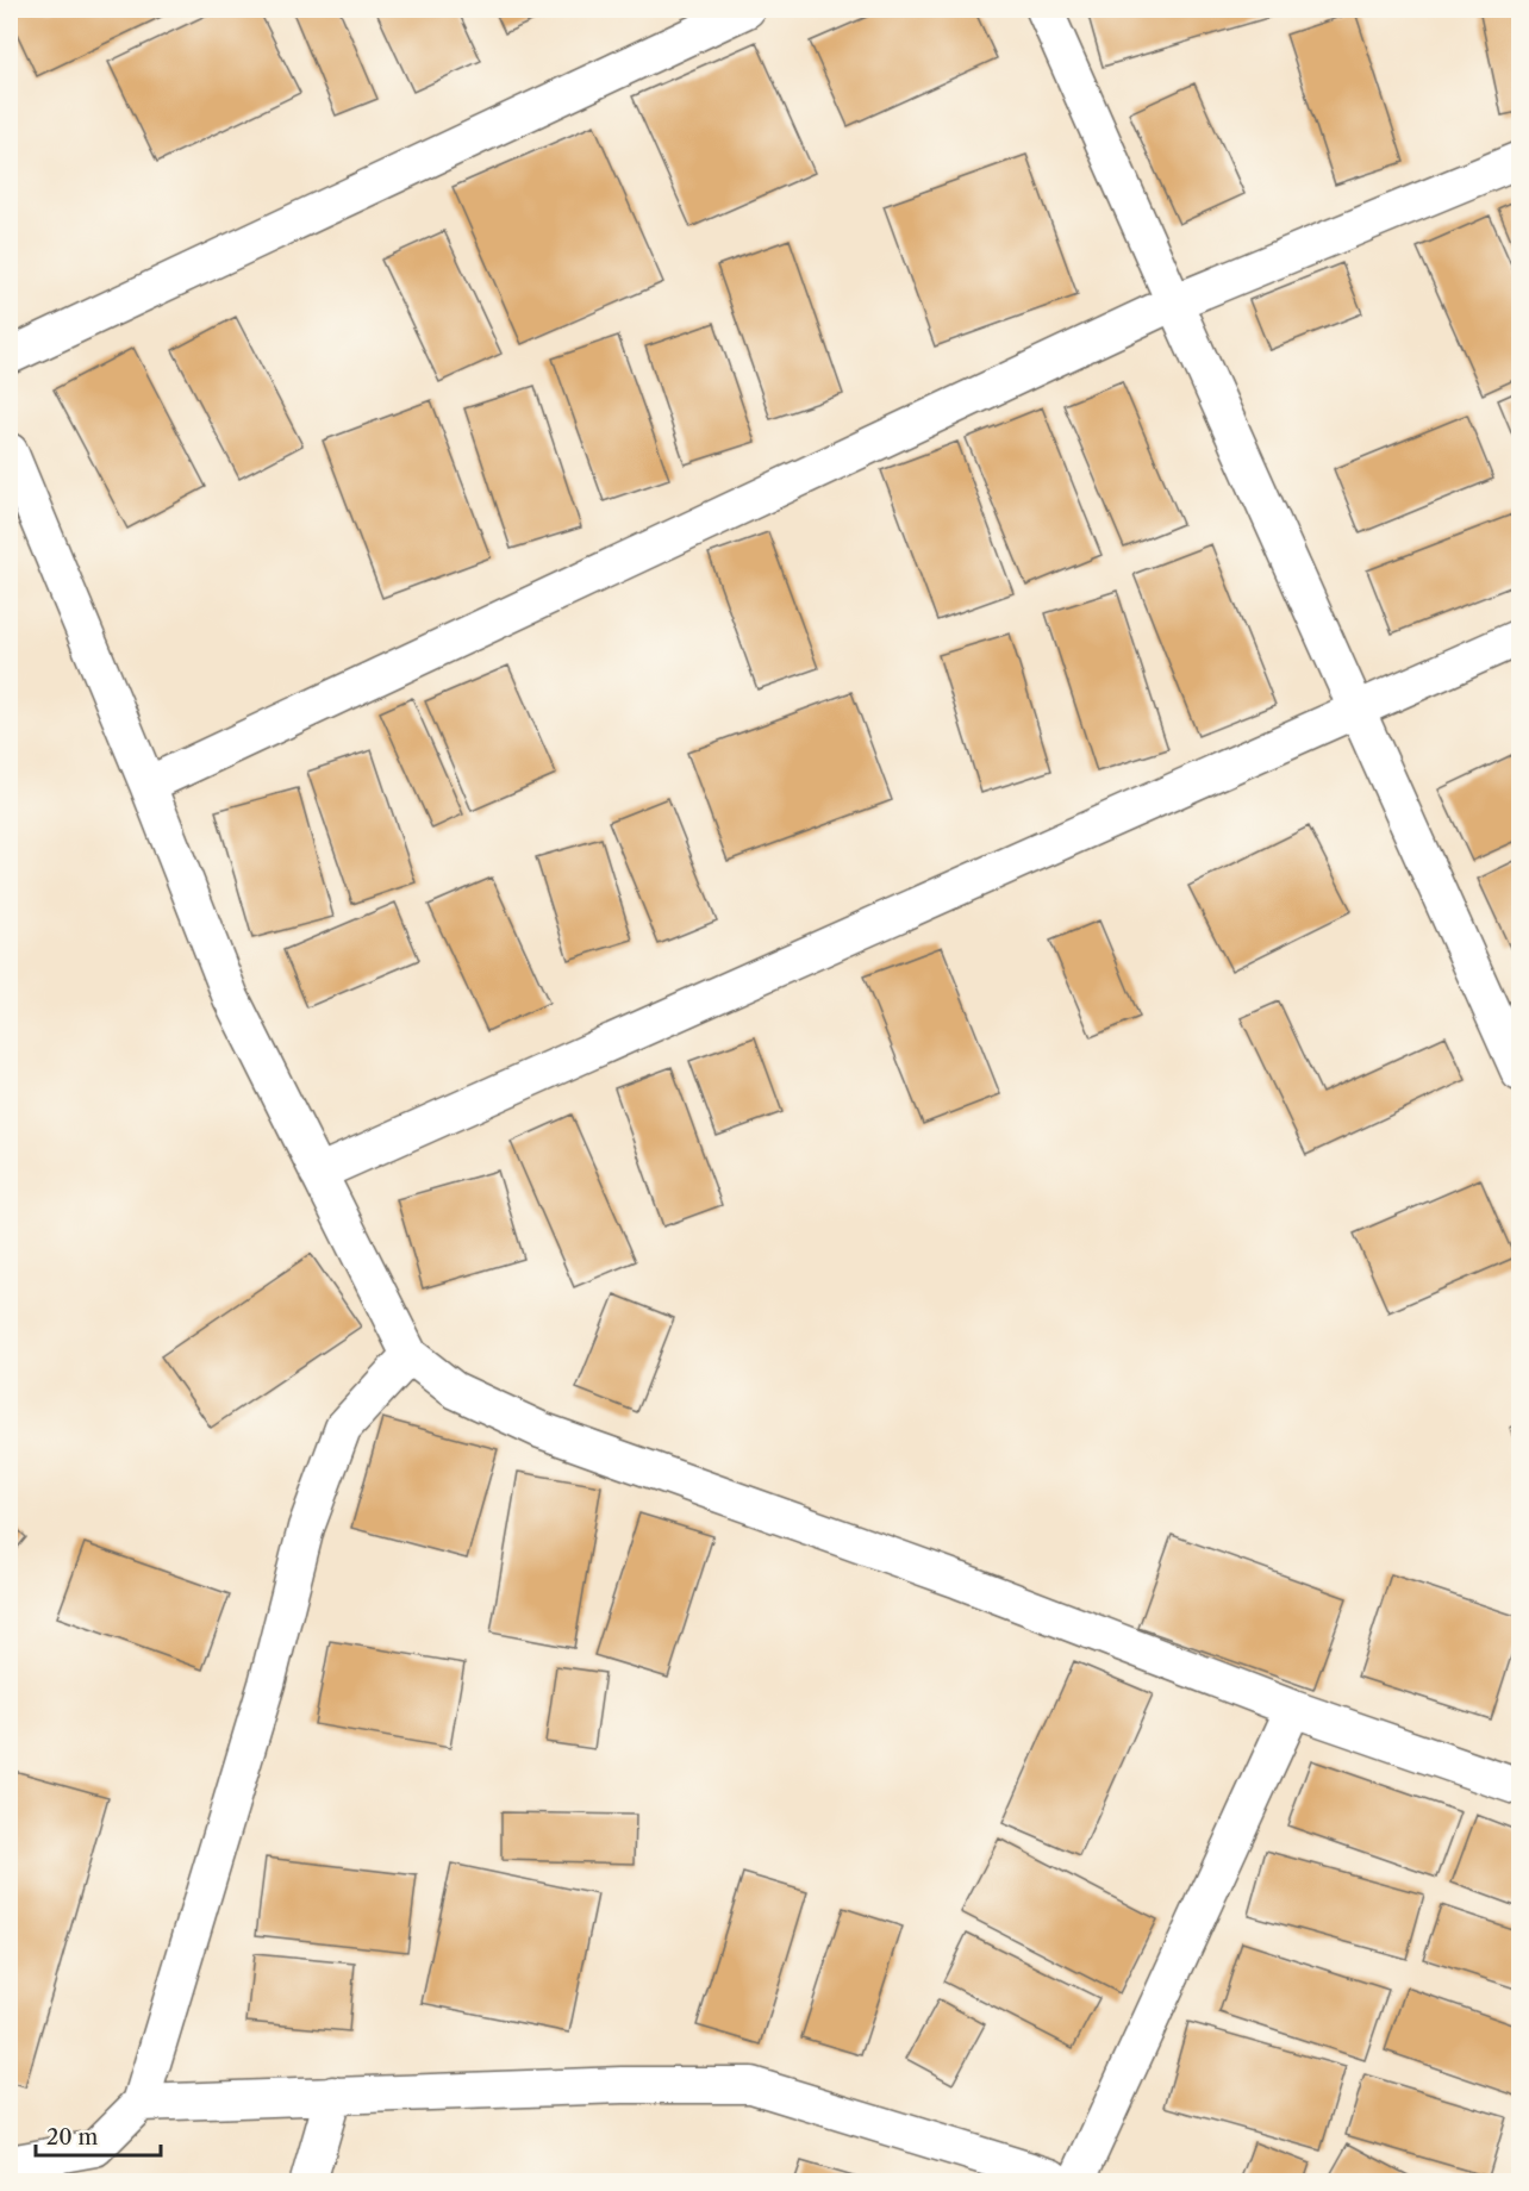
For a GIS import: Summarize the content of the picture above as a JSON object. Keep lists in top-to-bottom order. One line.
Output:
{"scale_bar":"20 m"}
